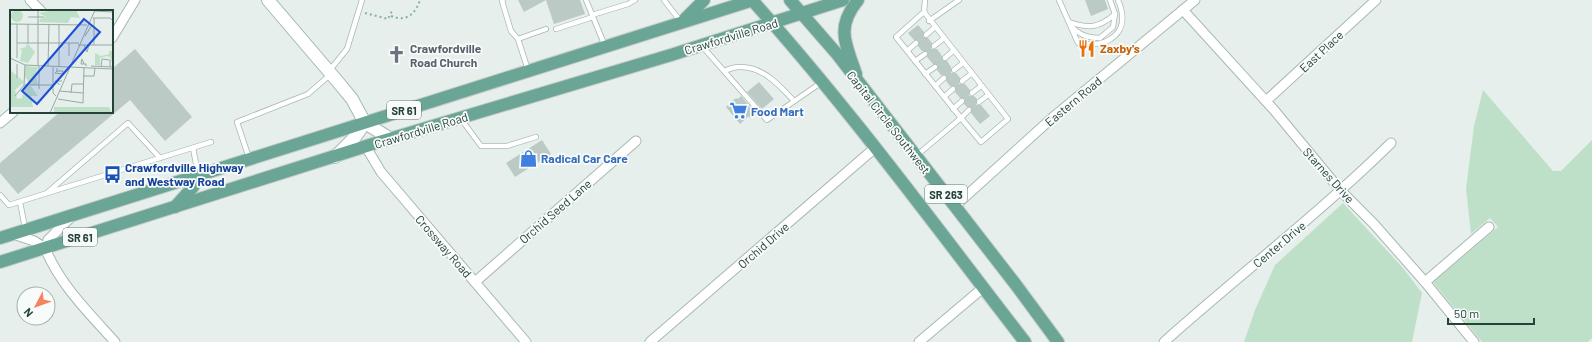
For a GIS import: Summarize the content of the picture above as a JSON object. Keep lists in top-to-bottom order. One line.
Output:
{"streets":{"main road":["Crawfordville Road","SR 61","Capital Circle Southwest","SR 263"],"street":["East Place","Eastern Road","Starnes Drive","Orchid Seed Lane","Center Drive","Orchid Drive","Crossway Road"]},"crossings":[["Crawfordville Road","Capital Circle Southwest"],["Crawfordville Road","SR 263"],["Crawfordville Road","Crossway Road"],["East Place","Starnes Drive"],["Eastern Road","Capital Circle Southwest"],["Eastern Road","Starnes Drive"],["Starnes Drive","Center Drive"],["SR 263","Orchid Drive"],["Orchid Seed Lane","Crossway Road"]],"places":{"restaurant":["Zaxby's"],"church":["Crawfordville Road Church"],"supermarket":["Food Mart"],"shop":["Radical Car Care"],"bus stop":["Crawfordville Highway and Westway Road"]},"scale_bar":"50 m","north":"bottom left"}
